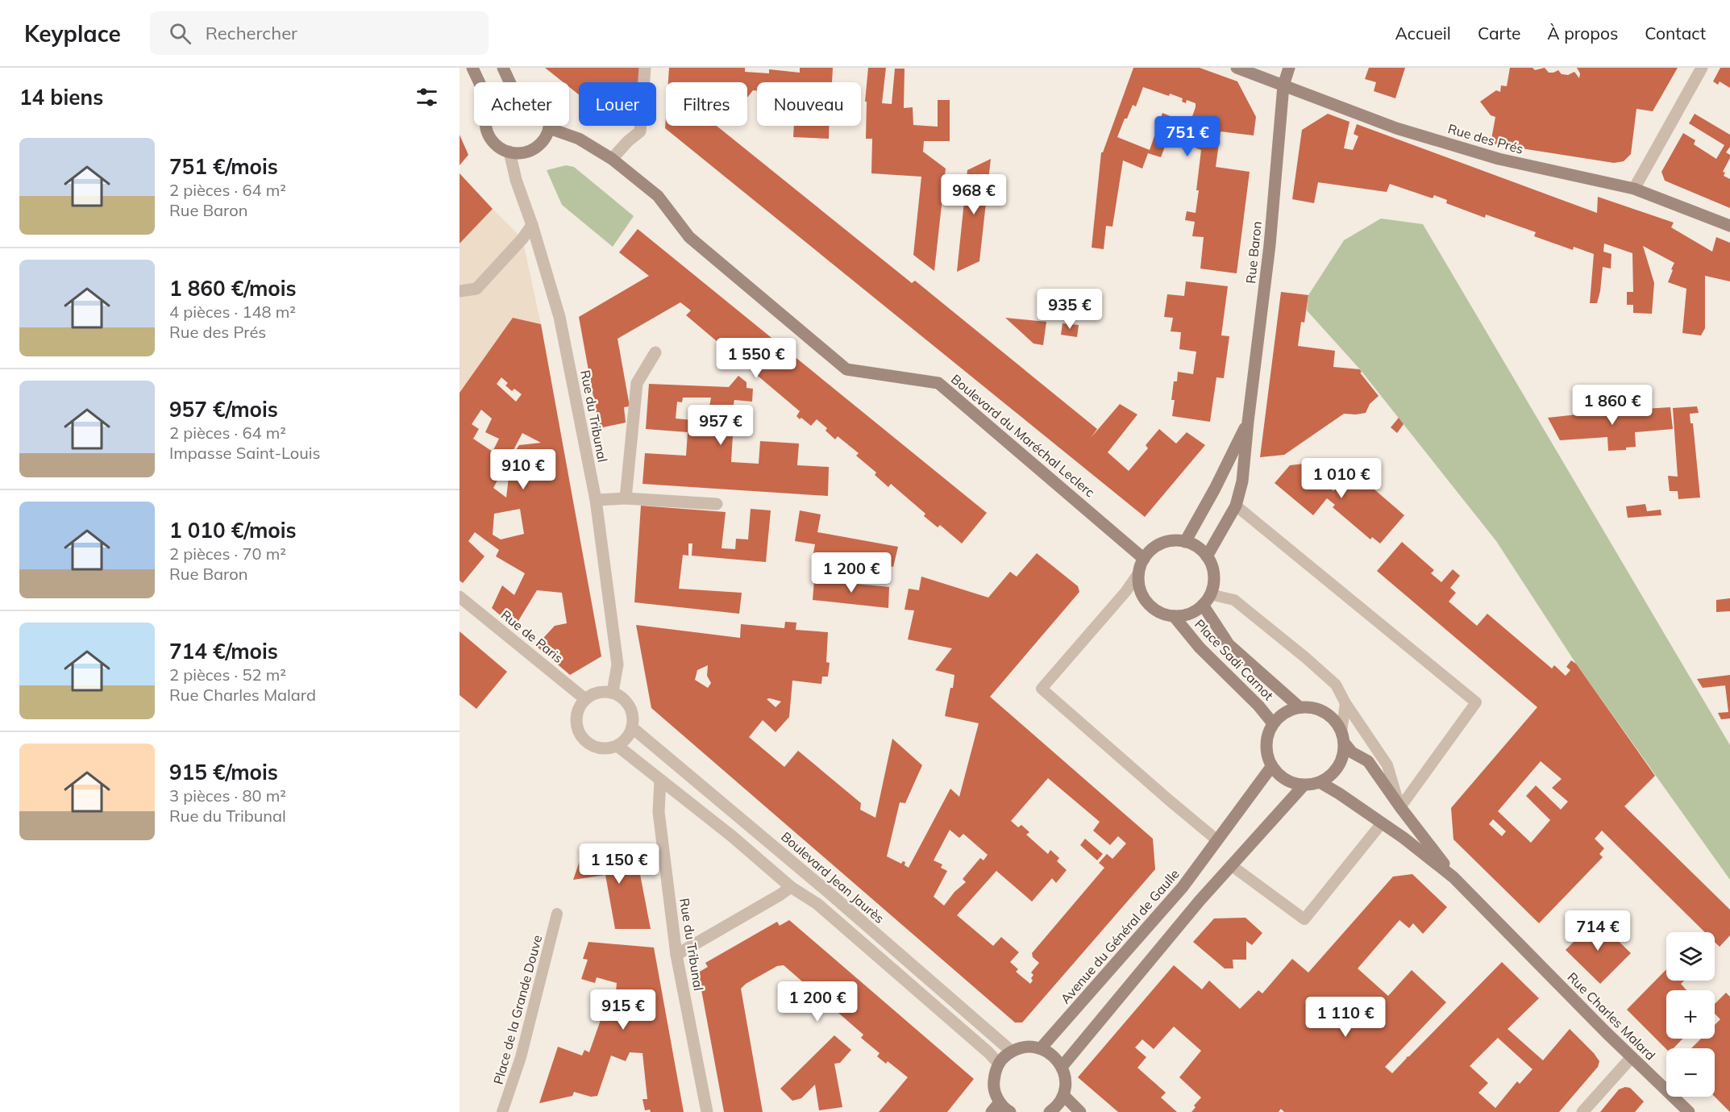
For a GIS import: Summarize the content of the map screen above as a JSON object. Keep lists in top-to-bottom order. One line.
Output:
{"streets":{"main road":["Rue des Prés","Rue Baron","Boulevard du Maréchal Leclerc","Place Sadi Carnot","Avenue du Général de Gaulle","Rue Charles Malard"],"street":["Rue du Tribunal","Rue de Paris","Boulevard Jean Jaurès"],"lane":["Place de la Grande Douve"]},"crossings":[["Rue des Prés","Rue Baron"],["Rue Baron","Boulevard du Maréchal Leclerc"],["Rue Baron","Place Sadi Carnot"],["Rue du Tribunal","Rue de Paris"],["Rue du Tribunal","Boulevard Jean Jaurès"],["Boulevard du Maréchal Leclerc","Place Sadi Carnot"],["Rue de Paris","Boulevard Jean Jaurès"]],"page":{"header":"Keyplace","search":"Rechercher","nav":["Accueil","Carte","À propos","Contact"],"heading":"14 biens","chip":["Acheter","Louer","Filtres","Nouveau"],"price":["751 €","968 €","935 €","1 550 €","1 860 €","957 €","910 €","1 010 €","1 200 €","1 150 €","714 €","1 200 €","915 €","1 110 €"],"list":[{"name":"751 €/mois","note":"2 pièces · 64 m² · Rue Baron"},{"name":"1 860 €/mois","note":"4 pièces · 148 m² · Rue des Prés"},{"name":"957 €/mois","note":"2 pièces · 64 m² · Impasse Saint-Louis"},{"name":"1 010 €/mois","note":"2 pièces · 70 m² · Rue Baron"},{"name":"714 €/mois","note":"2 pièces · 52 m² · Rue Charles Malard"},{"name":"915 €/mois","note":"3 pièces · 80 m² · Rue du Tribunal"}],"map_buttons":["+","−"]}}
